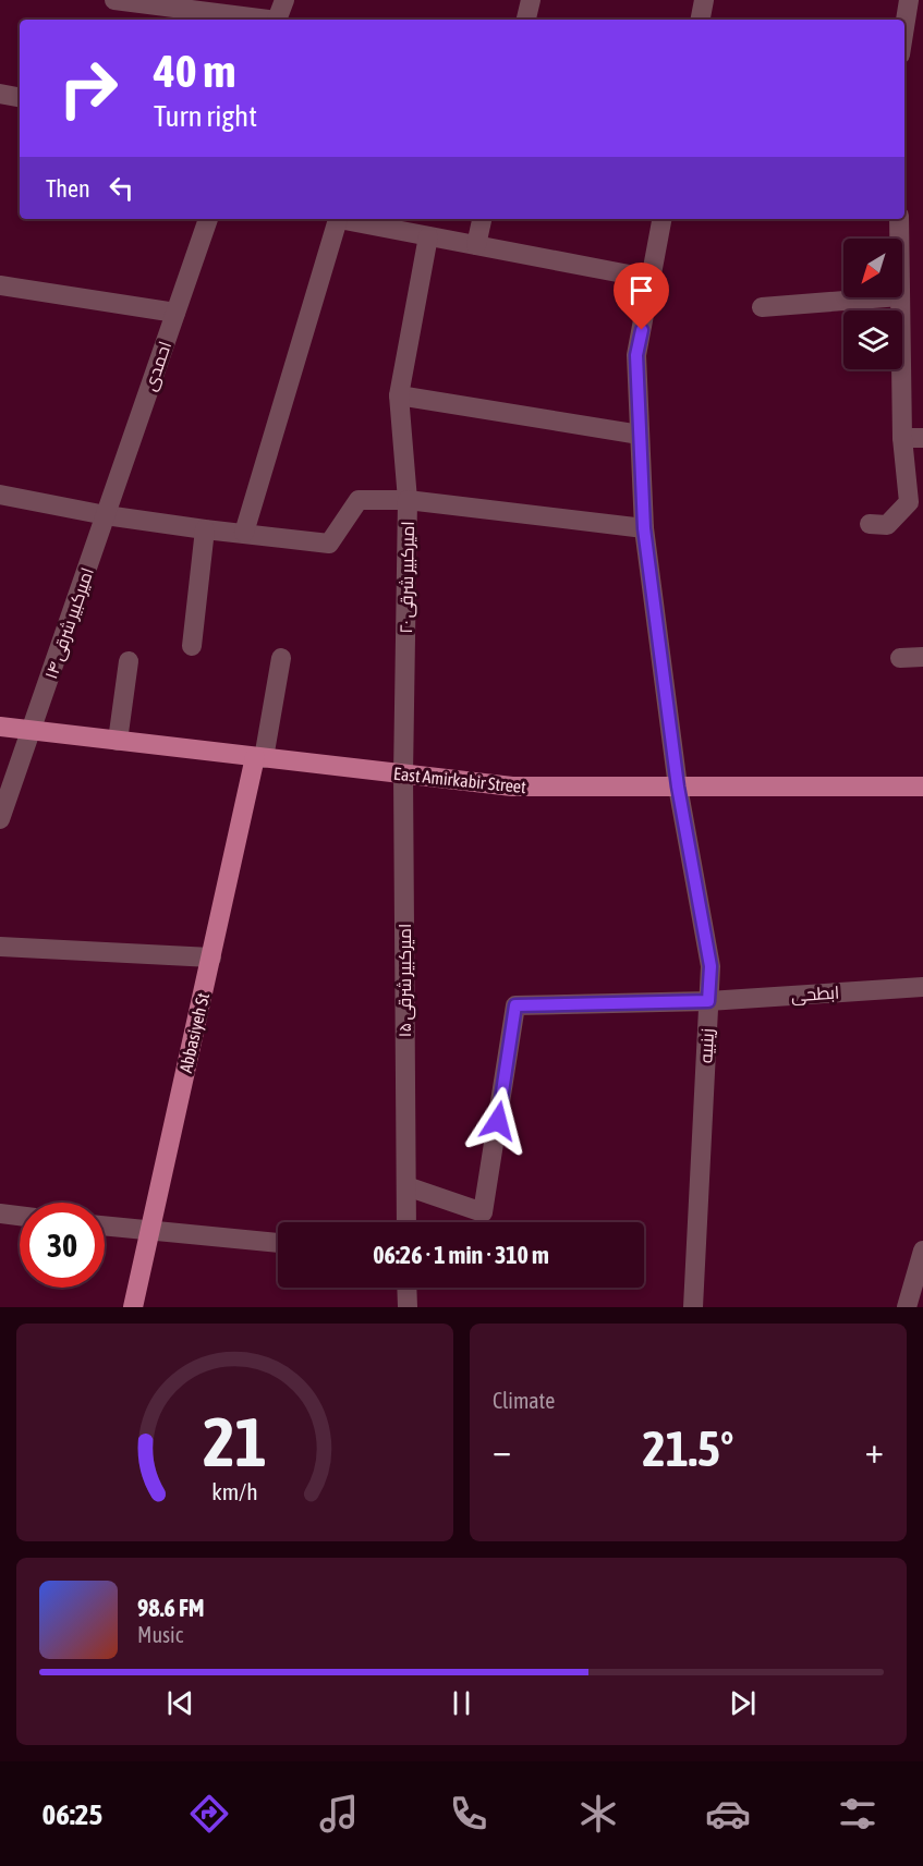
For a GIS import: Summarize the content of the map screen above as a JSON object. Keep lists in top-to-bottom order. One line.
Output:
{"streets":{"main road":["East Amirkabir Street","Abbasiyeh St"],"street":["احمدی","امیرکبیر شرقی ۲۰","امیرکبیر شرقی ۱۴","امیرکبیر شرقی ۱۵","ابطحی","زینبیه"]},"crossings":[["احمدی","امیرکبیر شرقی ۱۴"],["امیرکبیر شرقی ۲۰","East Amirkabir Street"],["امیرکبیر شرقی ۲۰","امیرکبیر شرقی ۱۵"],["امیرکبیر شرقی ۲۰","زینبیه"],["امیرکبیر شرقی ۱۴","East Amirkabir Street"],["East Amirkabir Street","امیرکبیر شرقی ۱۵"],["East Amirkabir Street","Abbasiyeh St"],["East Amirkabir Street","زینبیه"],["امیرکبیر شرقی ۱۵","ابطحی"],["ابطحی","زینبیه"]],"north":"bottom left","page":{"turn":["40 m","Turn right"],"then":"Then","limit":"30","trip":"06:26 · 1 min · 310 m","tile":"Climate","heat":["−","21.5°","+"],"song":["98.6 FM","Music"],"tabs":"06:25","gauge":["21","km/h"]}}
